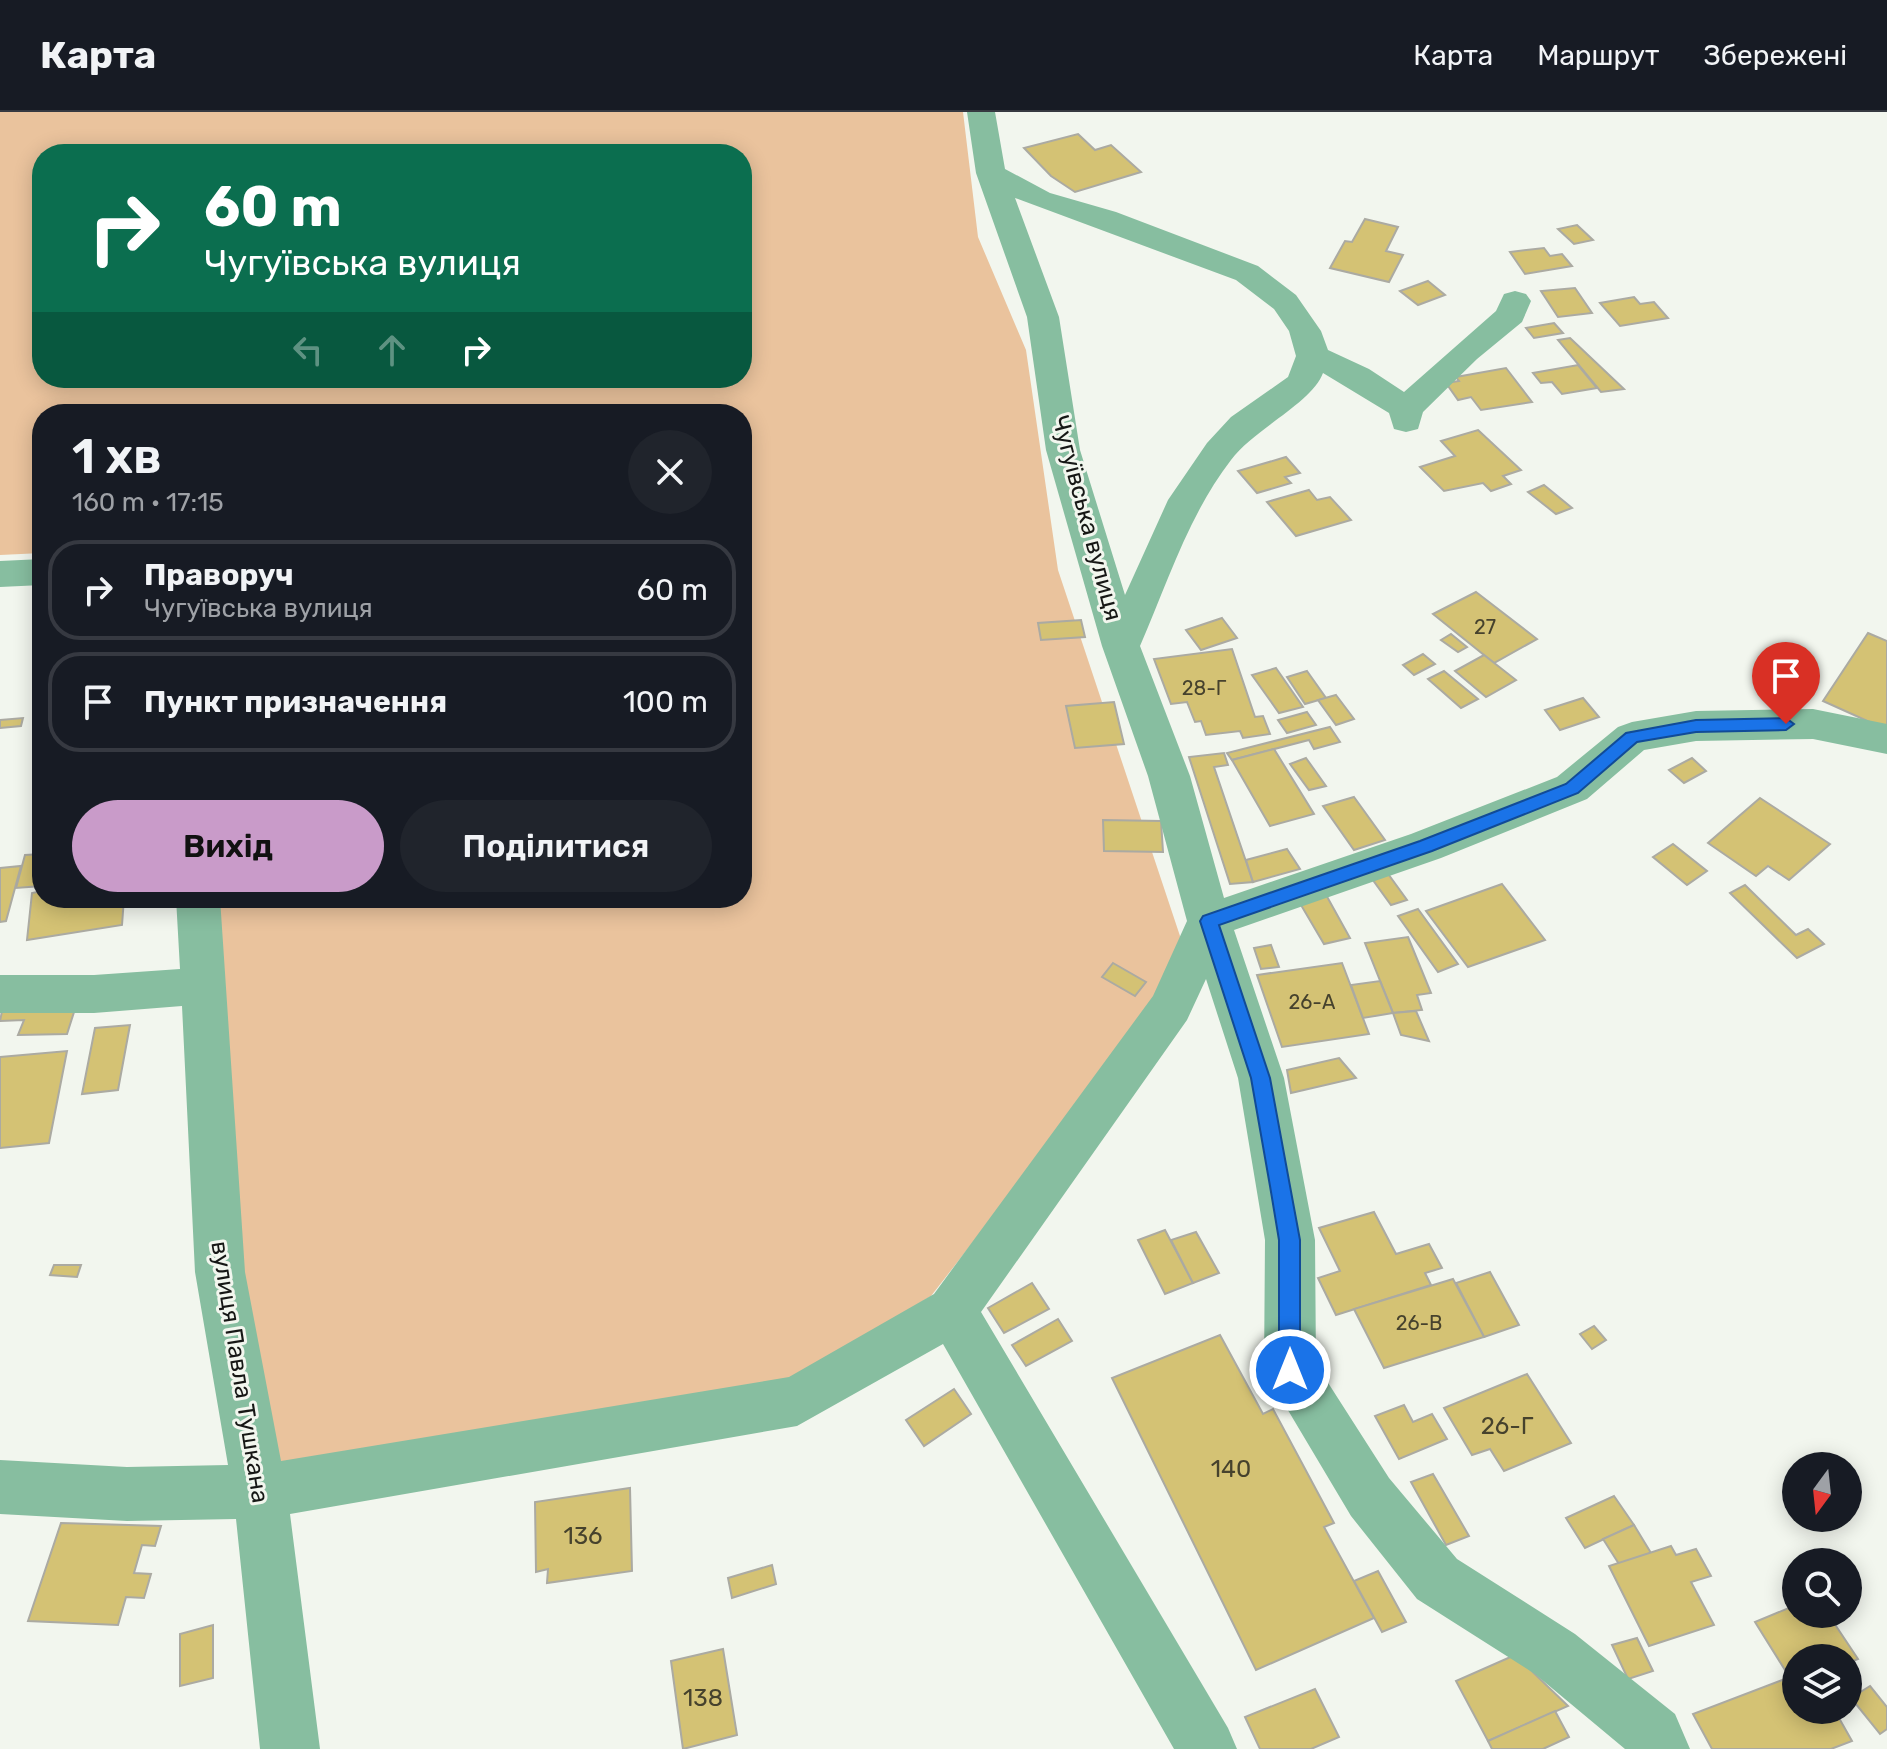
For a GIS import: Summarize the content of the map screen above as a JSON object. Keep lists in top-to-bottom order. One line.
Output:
{"streets":{"street":["Чугуївська вулиця","вулиця Павла Тушкана"]},"house_numbers":["27","28-Г","26-А","26-В","26-Г","140","136","138"],"north":"bottom","page":{"header":"Карта","nav":["Карта","Маршрут","Збережені"],"turn":["60 m","Чугуївська вулиця"],"heading":["1 хв","160 m · 17:15"],"list":[{"name":"Праворуч","note":"Чугуївська вулиця","value":"60 m"},{"name":"Пункт призначення","value":"100 m"}],"buttons":["Вихід","Поділитися"]}}
